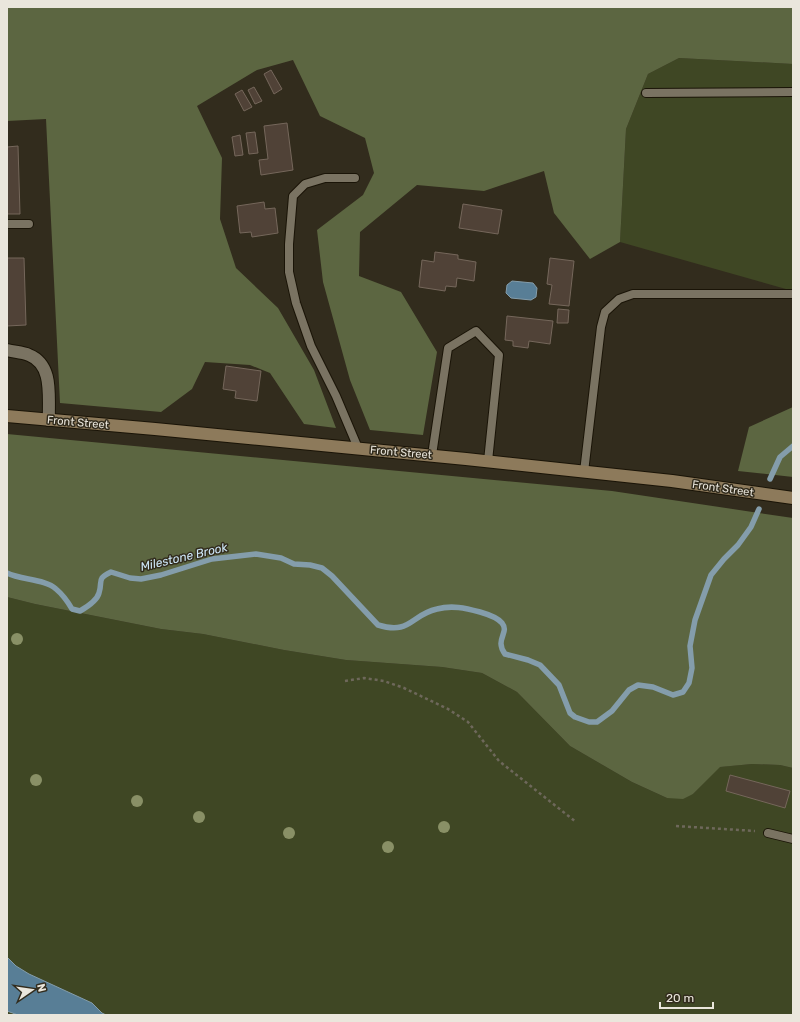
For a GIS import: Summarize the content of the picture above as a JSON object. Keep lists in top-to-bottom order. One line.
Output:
{"streets":{"main road":["Front Street"]},"water":["Milestone Brook"],"scale_bar":"20 m","north":"right"}
